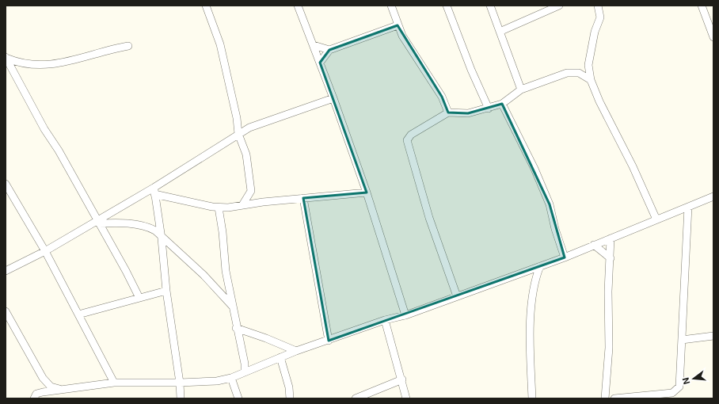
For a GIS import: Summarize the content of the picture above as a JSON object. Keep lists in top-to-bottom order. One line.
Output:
{"north":"left"}
